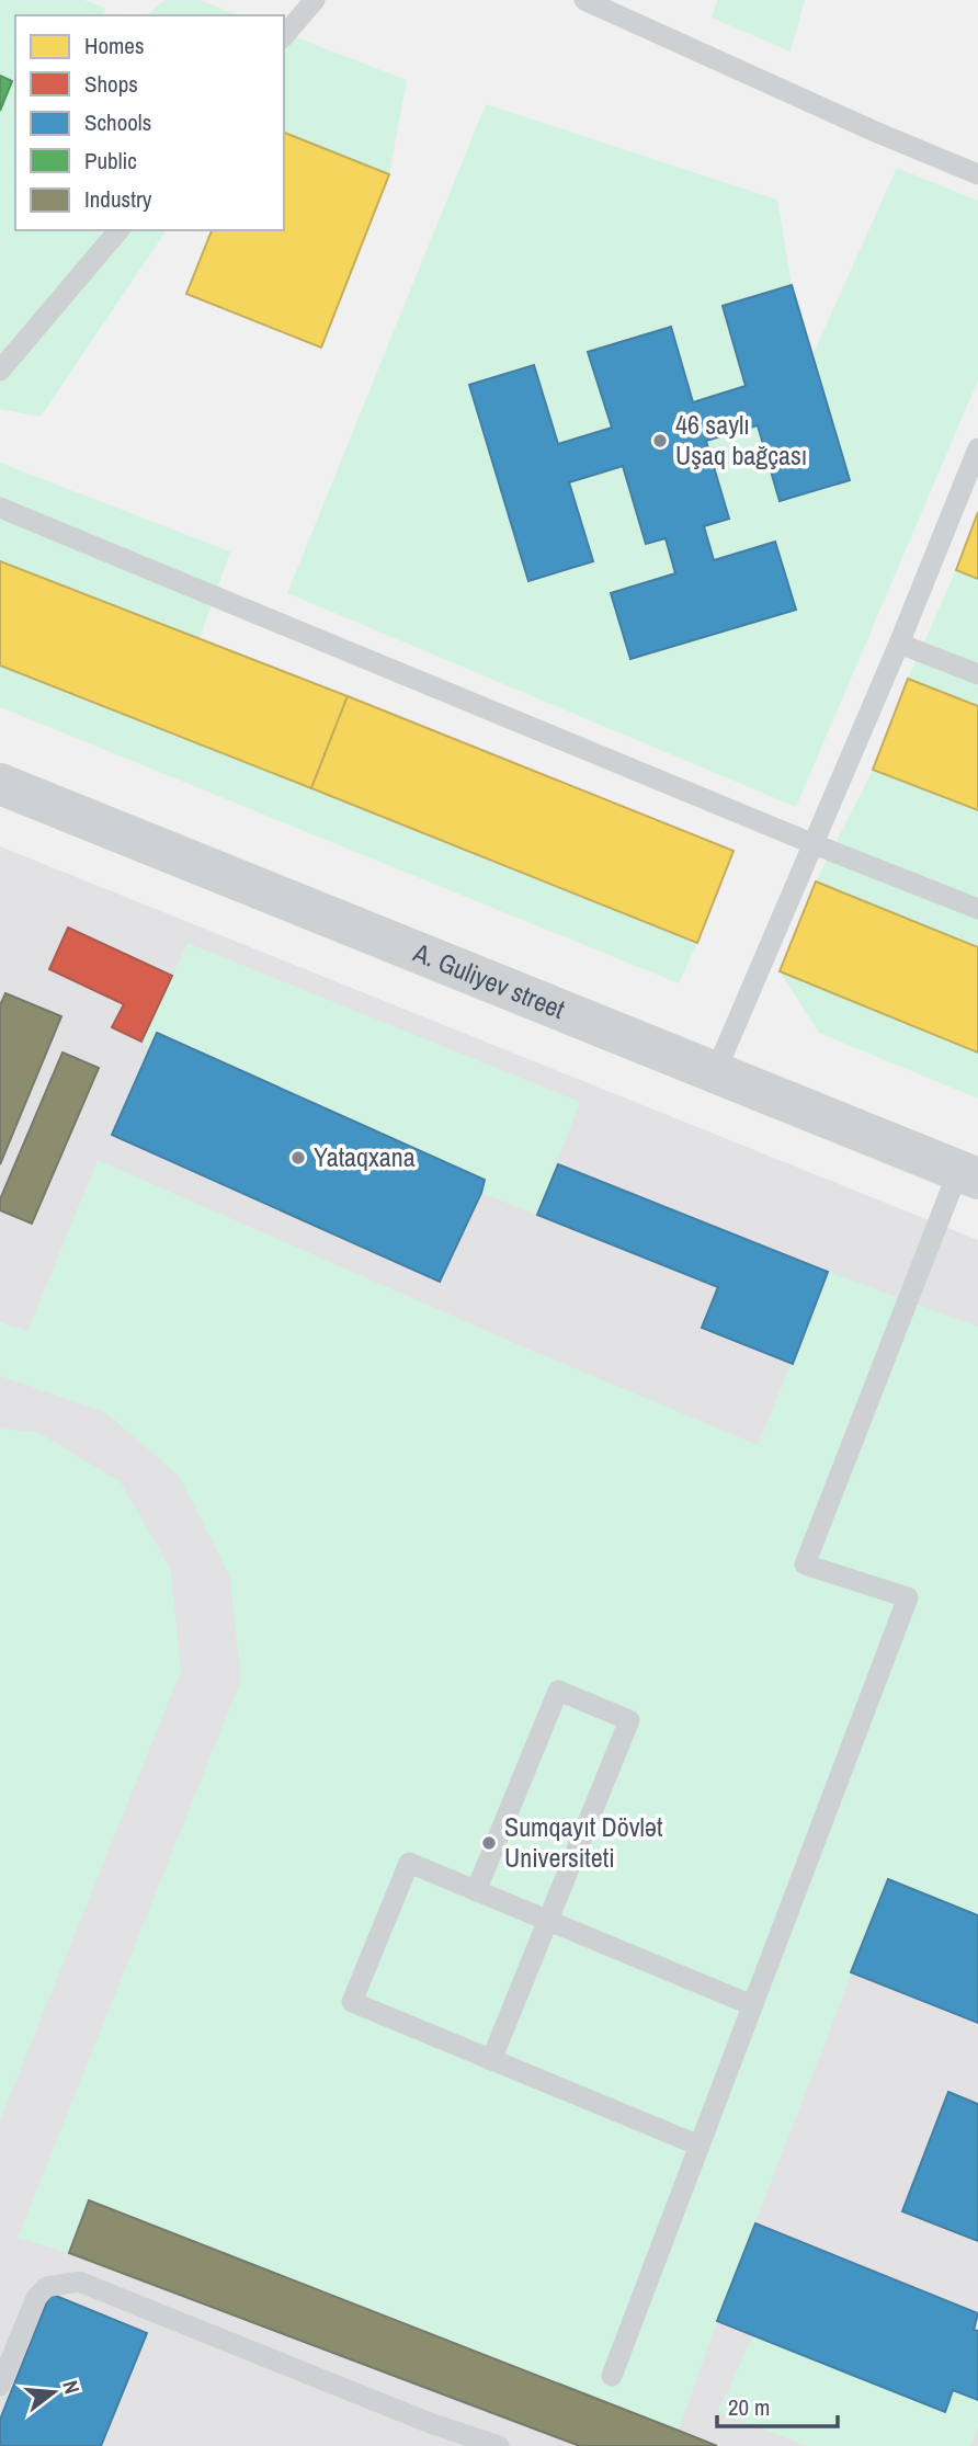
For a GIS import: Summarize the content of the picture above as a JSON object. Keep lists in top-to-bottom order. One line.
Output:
{"streets":{"street":["A. Guliyev street"]},"places":["46 saylı Uşaq bağçası","Yataqxana","Sumqayıt Dövlət Universiteti"],"legend":["Homes","Shops","Schools","Public","Industry"],"scale_bar":"20 m","north":"right"}
